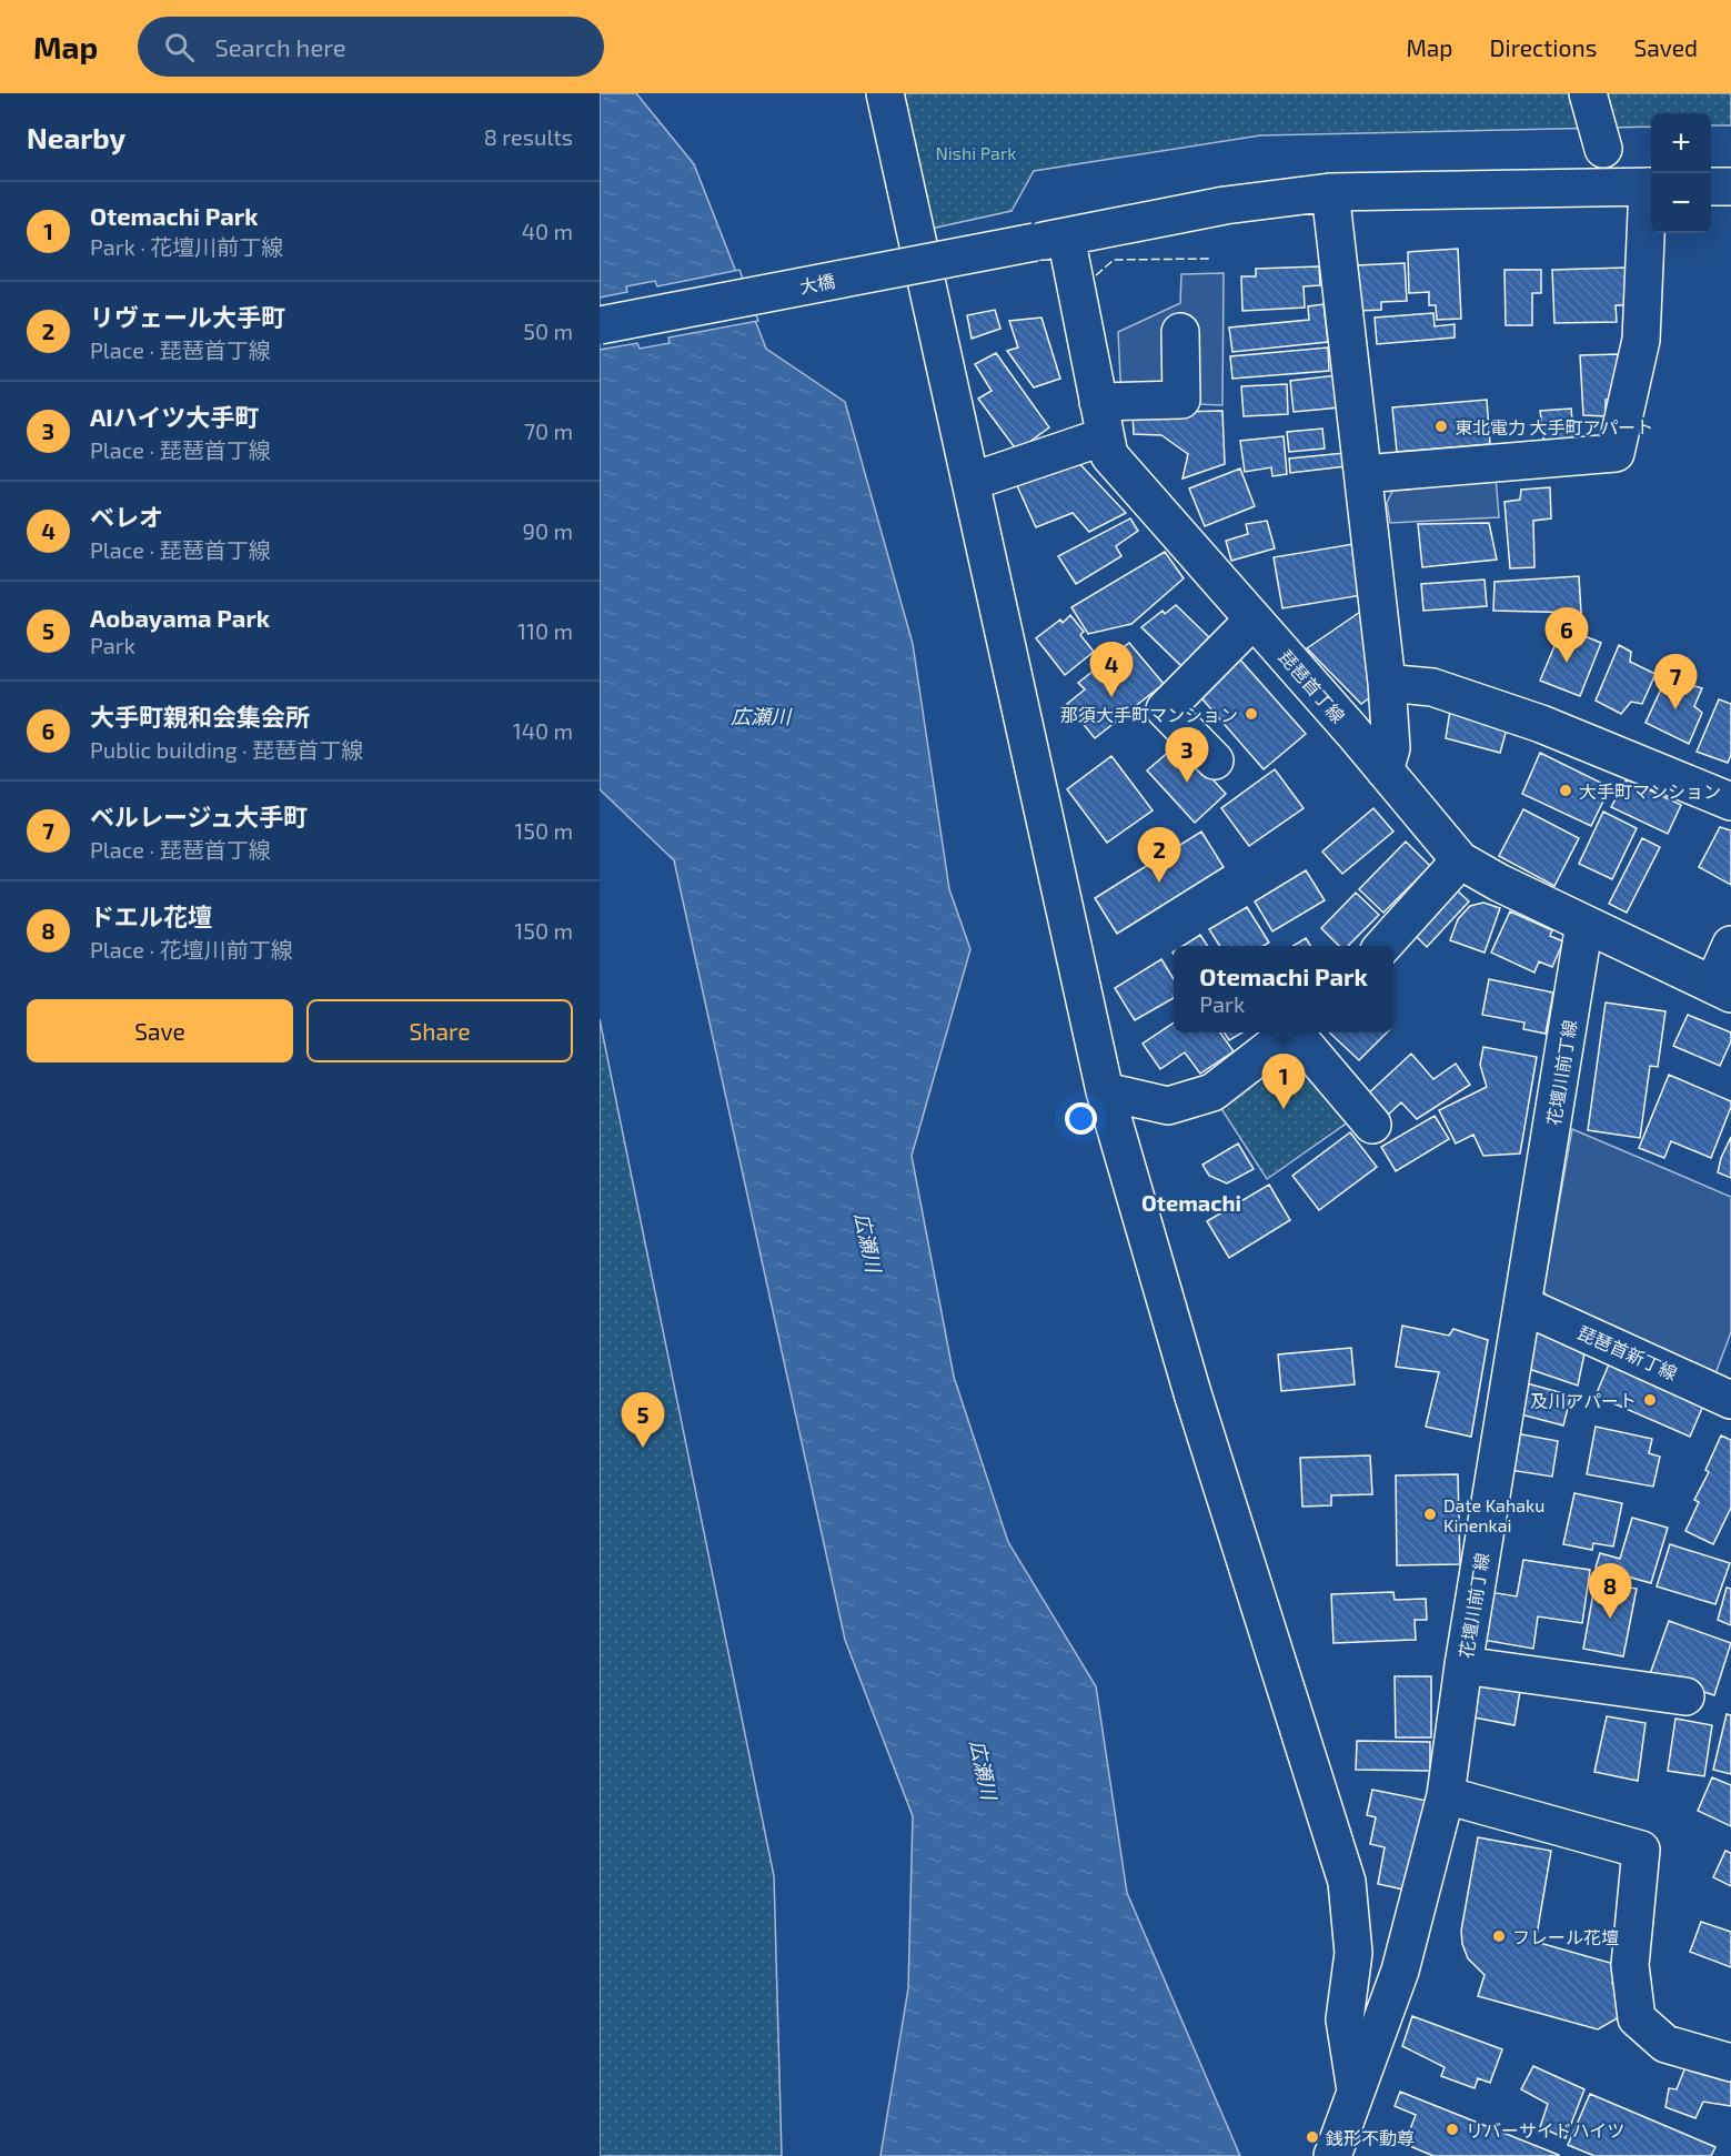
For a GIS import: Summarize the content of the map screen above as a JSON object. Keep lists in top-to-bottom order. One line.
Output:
{"streets":{"street":["大橋","琵琶首丁線","花壇川前丁線","琵琶首新丁線"]},"crossings":[["大橋","琵琶首丁線"],["琵琶首丁線","花壇川前丁線"],["花壇川前丁線","琵琶首新丁線"]],"districts":["Otemachi"],"water":["広瀬川"],"parks":["Nishi Park"],"places":["東北電力 大手町アパート","那須大手町マンション","大手町マンション","及川アパート","Date Kahaku Kinenkai","フレール花壇","リバーサイドハイツ","銭形不動尊"],"page":{"header":"Map","search":"Search here","nav":["Map","Directions","Saved"],"heading":["Nearby","8 results"],"map_buttons":["+","−"],"list":[{"mark":"1","name":"Otemachi Park","note":"Park · 花壇川前丁線","value":"40 m"},{"mark":"2","name":"リヴェール大手町","note":"Place · 琵琶首丁線","value":"50 m"},{"mark":"3","name":"AIハイツ大手町","note":"Place · 琵琶首丁線","value":"70 m"},{"mark":"4","name":"ベレオ","note":"Place · 琵琶首丁線","value":"90 m"},{"mark":"5","name":"Aobayama Park","note":"Park","value":"110 m"},{"mark":"6","name":"大手町親和会集会所","note":"Public building · 琵琶首丁線","value":"140 m"},{"mark":"7","name":"ベルレージュ大手町","note":"Place · 琵琶首丁線","value":"150 m"},{"mark":"8","name":"ドエル花壇","note":"Place · 花壇川前丁線","value":"150 m"}],"pins":["6","4","7","3","2","1","5","8"],"popup":["Otemachi Park","Park"],"buttons":["Save","Share"]}}
